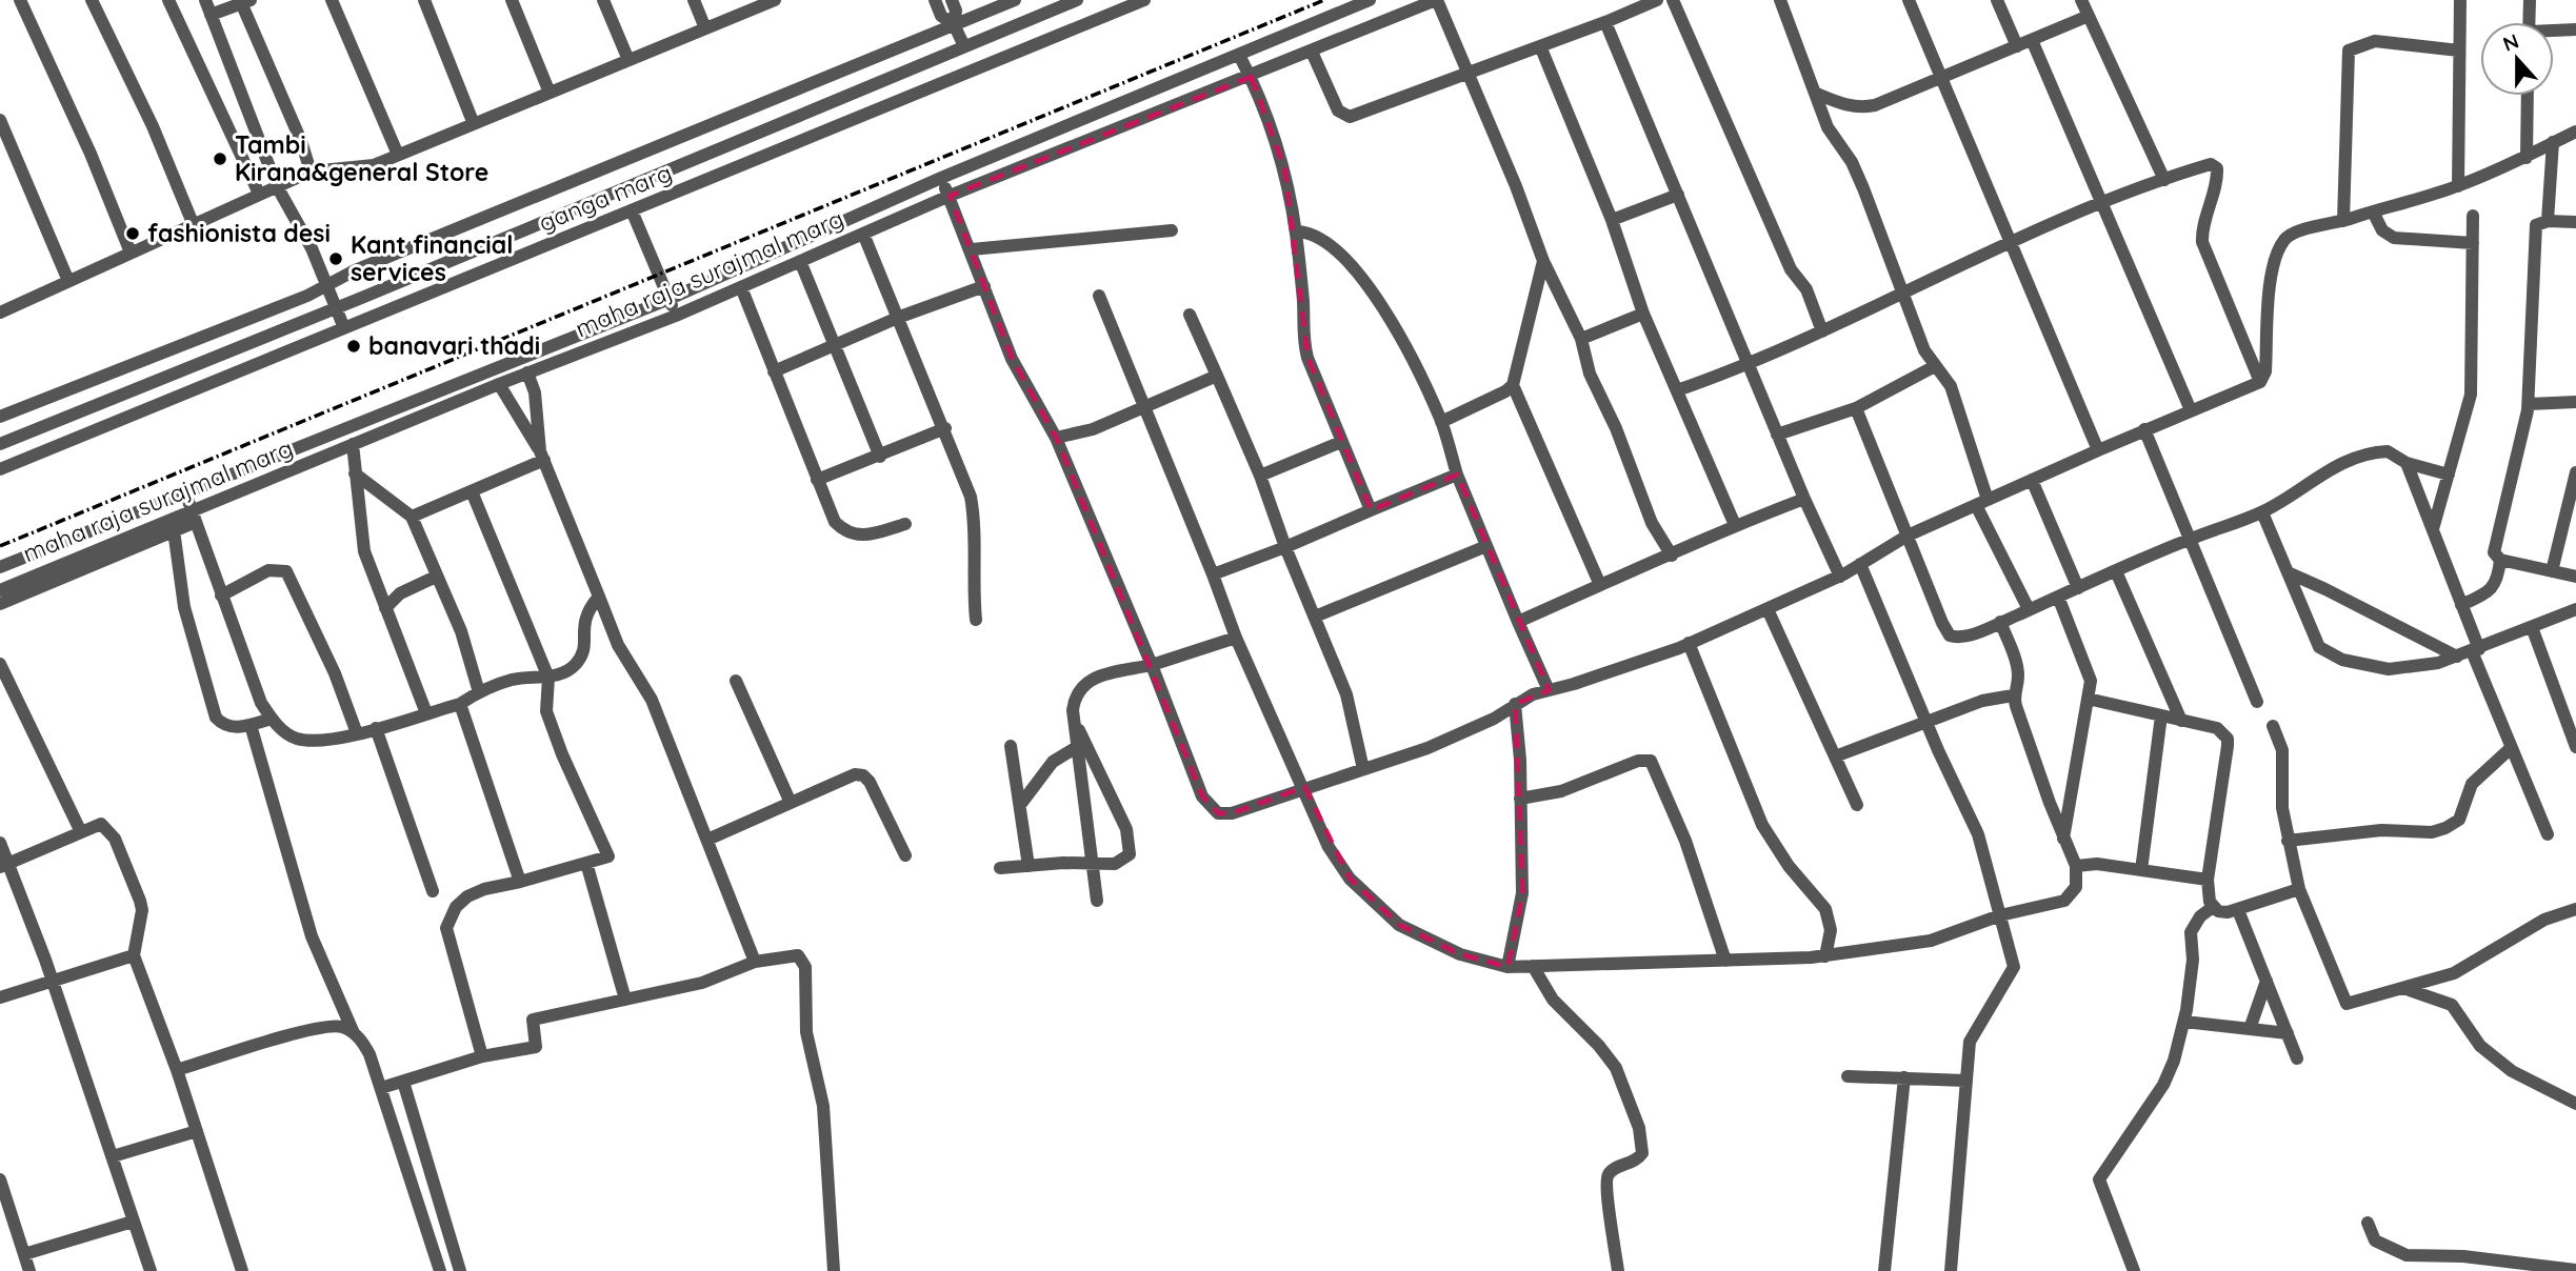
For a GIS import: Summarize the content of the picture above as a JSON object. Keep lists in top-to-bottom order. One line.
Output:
{"streets":{"street":["ganga marg","maha raja surajmal marg"]},"places":["Tambi Kirana&general Store","fashionista desi","Kant financial services","banavari thadi"],"north":"top"}
